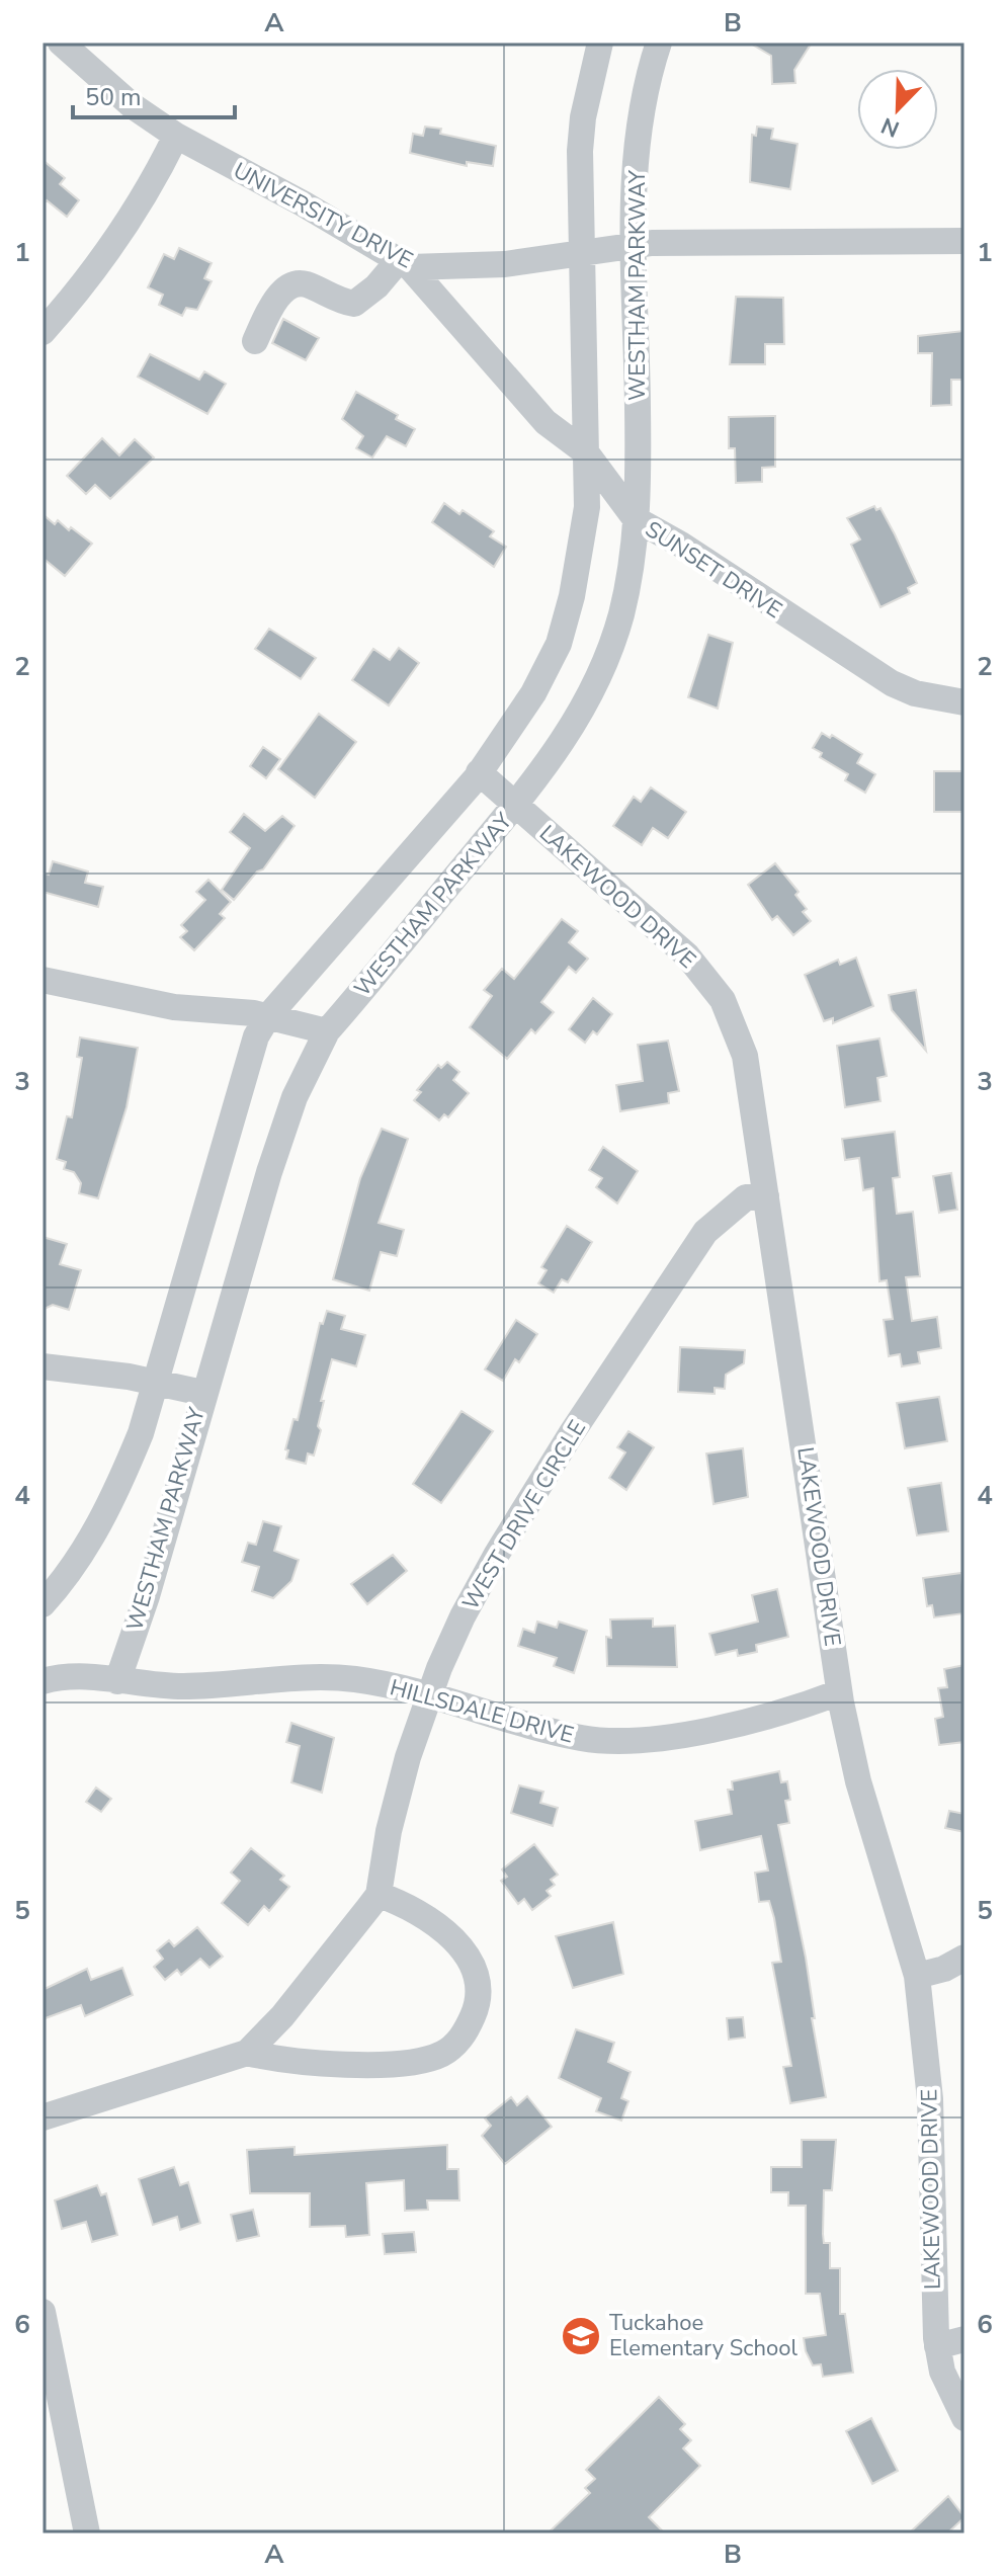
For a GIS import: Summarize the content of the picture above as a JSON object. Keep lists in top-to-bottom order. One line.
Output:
{"streets":{"street":["UNIVERSITY DRIVE","WESTHAM PARKWAY","SUNSET DRIVE","LAKEWOOD DRIVE","WEST DRIVE CIRCLE","HILLSDALE DRIVE"]},"crossings":[["UNIVERSITY DRIVE","WESTHAM PARKWAY"],["UNIVERSITY DRIVE","SUNSET DRIVE"],["WESTHAM PARKWAY","SUNSET DRIVE"],["WESTHAM PARKWAY","LAKEWOOD DRIVE"],["WESTHAM PARKWAY","HILLSDALE DRIVE"],["LAKEWOOD DRIVE","WEST DRIVE CIRCLE"],["LAKEWOOD DRIVE","HILLSDALE DRIVE"],["WEST DRIVE CIRCLE","HILLSDALE DRIVE"]],"places":{"school or university":["Tuckahoe Elementary School"]},"scale_bar":"50 m","north":"bottom left","grid":{"columns":["A","B"],"rows":["1","2","3","4","5","6"]}}
